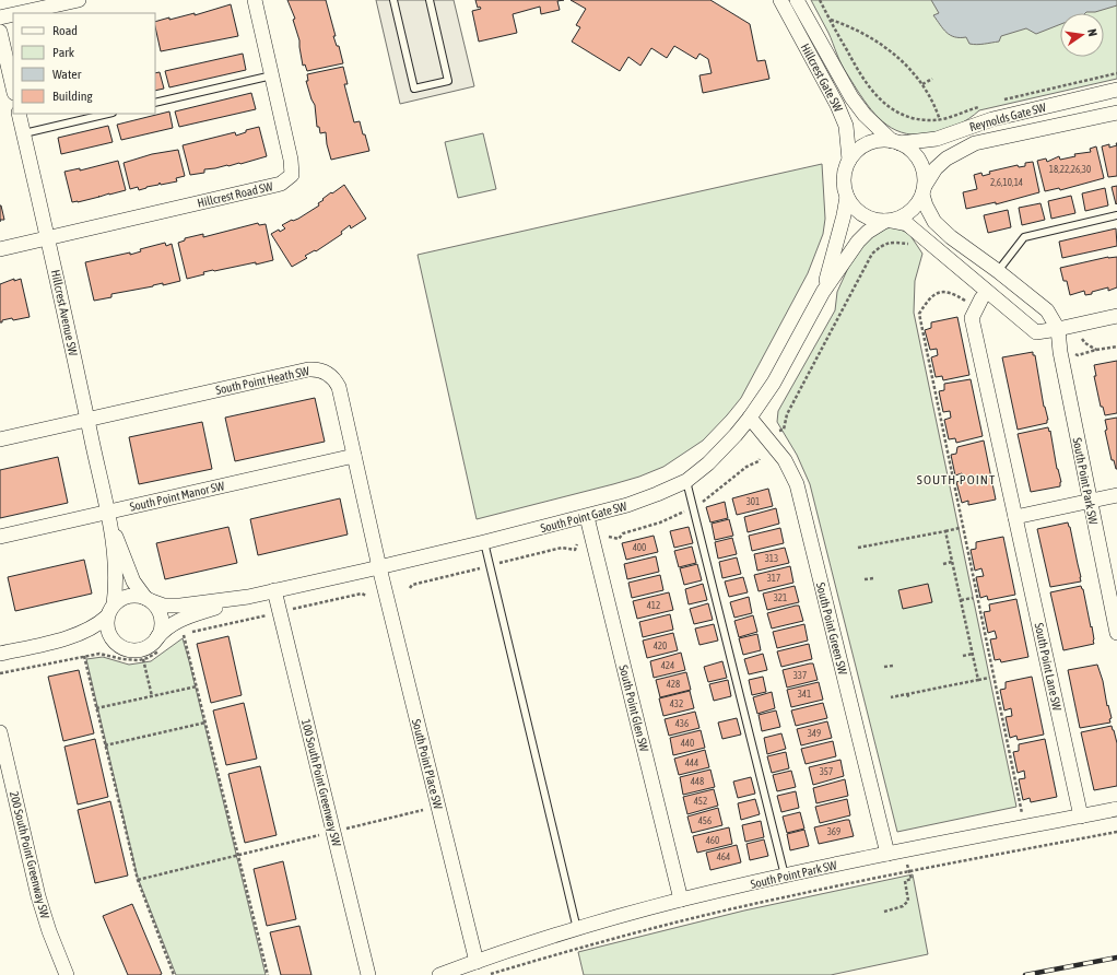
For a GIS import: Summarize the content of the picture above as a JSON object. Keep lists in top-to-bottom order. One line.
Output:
{"streets":{"street":["Hillcrest Gate SW","Reynolds Gate SW","Hillcrest Road SW","Hillcrest Avenue SW","South Point Heath SW","South Point Park SW","South Point Manor SW","South Point Gate SW","South Point Green SW","South Point Lane SW","South Point Glen SW","South Point Place SW","100 South Point Greenway SW","200 South Point Greenway SW"]},"crossings":[["Hillcrest Gate SW","Reynolds Gate SW"],["Hillcrest Gate SW","South Point Park SW"],["Hillcrest Gate SW","South Point Gate SW"],["Reynolds Gate SW","South Point Park SW"],["Reynolds Gate SW","South Point Gate SW"],["Hillcrest Road SW","Hillcrest Avenue SW"],["Hillcrest Avenue SW","South Point Heath SW"],["Hillcrest Avenue SW","South Point Manor SW"],["Hillcrest Avenue SW","South Point Gate SW"],["South Point Heath SW","South Point Manor SW"],["South Point Heath SW","South Point Gate SW"],["South Point Heath SW","South Point Place SW"],["South Point Park SW","South Point Gate SW"],["South Point Park SW","South Point Green SW"],["South Point Park SW","South Point Lane SW"],["South Point Park SW","South Point Glen SW"],["South Point Park SW","South Point Place SW"],["South Point Gate SW","South Point Green SW"],["South Point Gate SW","South Point Glen SW"],["South Point Gate SW","South Point Place SW"],["South Point Gate SW","100 South Point Greenway SW"]],"districts":["SOUTH POINT"],"house_numbers":["18,22,26,30","2,6,10,14","301","400","313","317","321","412","420","424","337","428","341","432","436","349","440","444","357","448","452","456","369","460","464"],"legend":["Road","Park","Water","Building"],"north":"right"}
